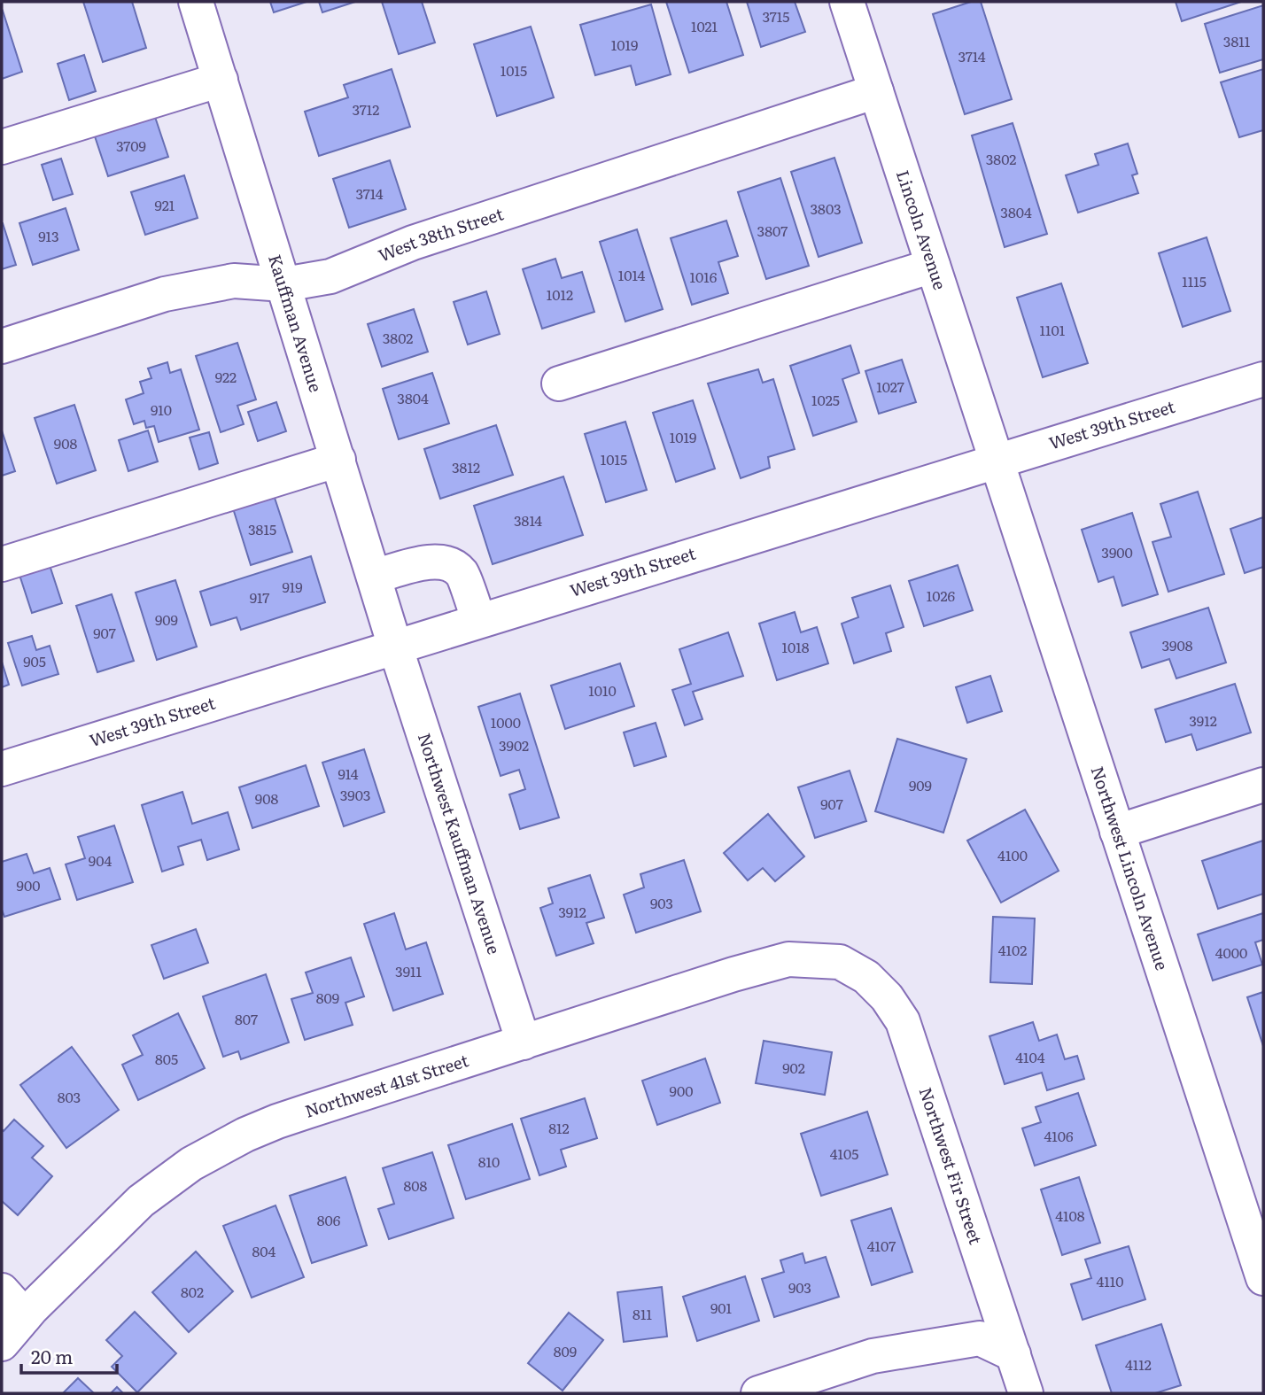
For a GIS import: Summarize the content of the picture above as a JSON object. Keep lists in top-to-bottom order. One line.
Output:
{"streets":{"street":["Lincoln Avenue","West 38th Street","Kauffman Avenue","West 39th Street","Northwest Kauffman Avenue","Northwest Lincoln Avenue","Northwest 41st Street","Northwest Fir Street"]},"crossings":[["Lincoln Avenue","West 38th Street"],["Lincoln Avenue","West 39th Street"],["Lincoln Avenue","Northwest Lincoln Avenue"],["West 38th Street","Kauffman Avenue"],["Kauffman Avenue","West 39th Street"],["Kauffman Avenue","Northwest Kauffman Avenue"],["West 39th Street","Northwest Kauffman Avenue"],["West 39th Street","Northwest Lincoln Avenue"],["Northwest Kauffman Avenue","Northwest 41st Street"],["Northwest 41st Street","Northwest Fir Street"]],"house_numbers":["3715","1021","3811","1019","3714","1015","3712","3709","3802","3714","921","3803","3804","3807","913","1014","1016","1115","1012","1101","3802","922","1027","3804","1025","910","1019","908","1015","3812","3814","3815","3900","919","1026","917","909","907","3908","1018","905","1010","3912","1000","3902","914","909","3903","908","907","4100","904","900","903","3912","4102","4000","3911","809","807","4104","805","902","900","803","812","4106","4105","810","808","4108","806","4107","804","4110","903","802","901","811","809","4112"],"scale_bar":"20 m"}
